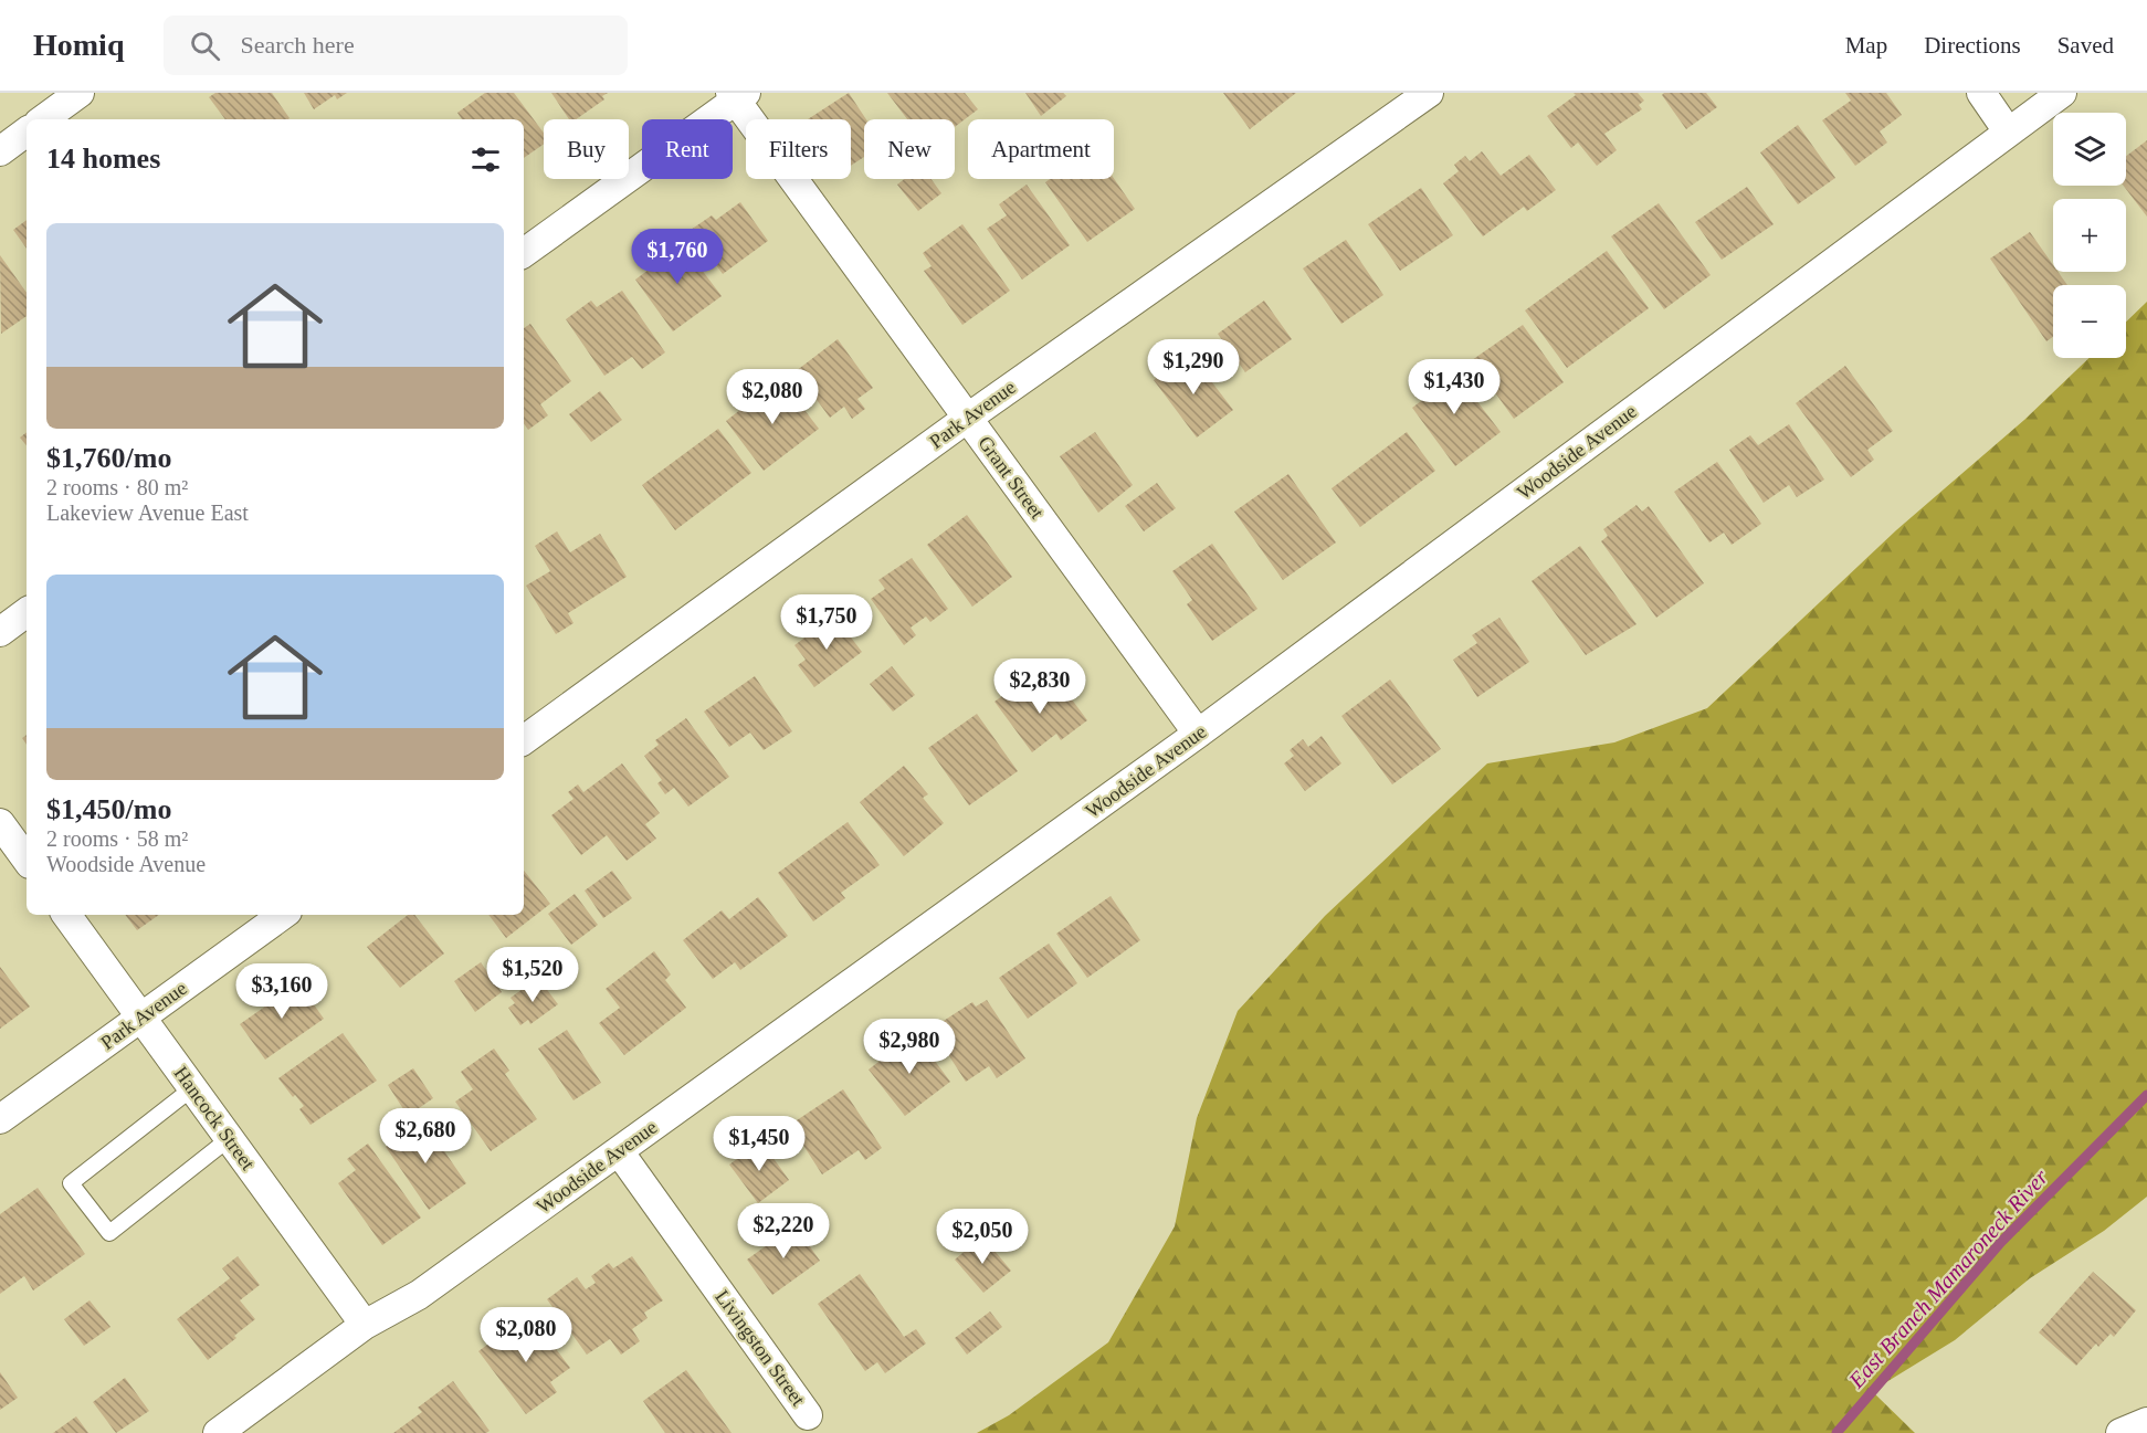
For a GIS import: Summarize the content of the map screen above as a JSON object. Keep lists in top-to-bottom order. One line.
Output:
{"streets":{"street":["Park Avenue","Woodside Avenue","Grant Street","Hancock Street","Livingston Street"]},"crossings":[["Park Avenue","Grant Street"],["Park Avenue","Hancock Street"],["Woodside Avenue","Grant Street"],["Woodside Avenue","Hancock Street"],["Woodside Avenue","Livingston Street"]],"water":["East Branch Mamaroneck River"],"page":{"header":"Homiq","search":"Search here","nav":["Map","Directions","Saved"],"map_buttons":["+","−"],"chip":["Buy","Rent","Filters","New","Apartment"],"heading":"14 homes","list":[{"name":"$1,760/mo","note":"2 rooms · 80 m² · Lakeview Avenue East"},{"name":"$1,450/mo","note":"2 rooms · 58 m² · Woodside Avenue"}],"price":["$1,760","$1,290","$1,430","$2,080","$1,750","$2,830","$1,520","$3,160","$2,980","$2,680","$1,450","$2,220","$2,050","$2,080"]}}
